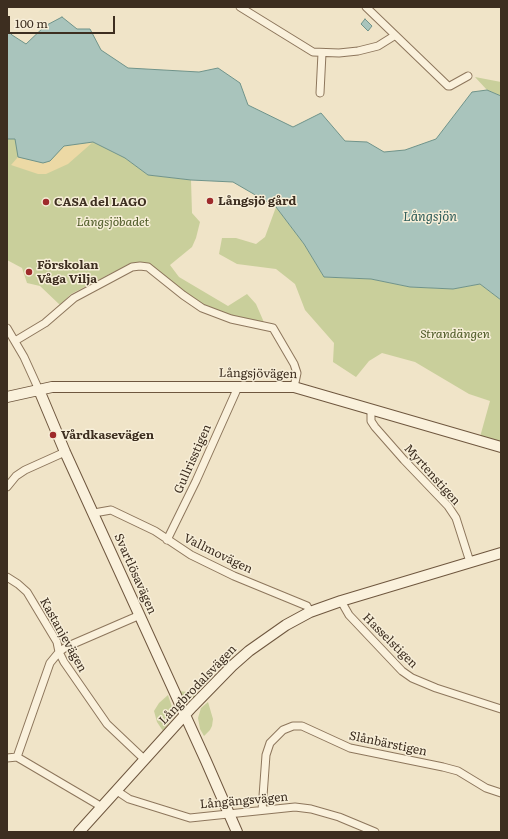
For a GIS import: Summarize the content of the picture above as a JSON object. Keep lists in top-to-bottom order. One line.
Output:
{"streets":{"street":["Långsjövägen","Gullrisstigen","Myrtenstigen","Vallmovägen","Svartlösavägen","Kastanjevägen","Hasselstigen","Långbrodalsvägen","Slånbärstigen","Långängsvägen"]},"crossings":[["Långsjövägen","Gullrisstigen"],["Långsjövägen","Myrtenstigen"],["Långsjövägen","Svartlösavägen"],["Gullrisstigen","Vallmovägen"],["Myrtenstigen","Långbrodalsvägen"],["Vallmovägen","Svartlösavägen"],["Vallmovägen","Långbrodalsvägen"],["Svartlösavägen","Långbrodalsvägen"],["Svartlösavägen","Långängsvägen"],["Kastanjevägen","Långbrodalsvägen"],["Hasselstigen","Långbrodalsvägen"],["Långbrodalsvägen","Långängsvägen"],["Slånbärstigen","Långängsvägen"]],"water":["Långsjön"],"parks":["Långsjöbadet","Strandängen"],"places":["Långsjö gård","CASA del LAGO","Förskolan Våga Vilja","Vårdkasevägen"],"scale_bar":"100 m"}
